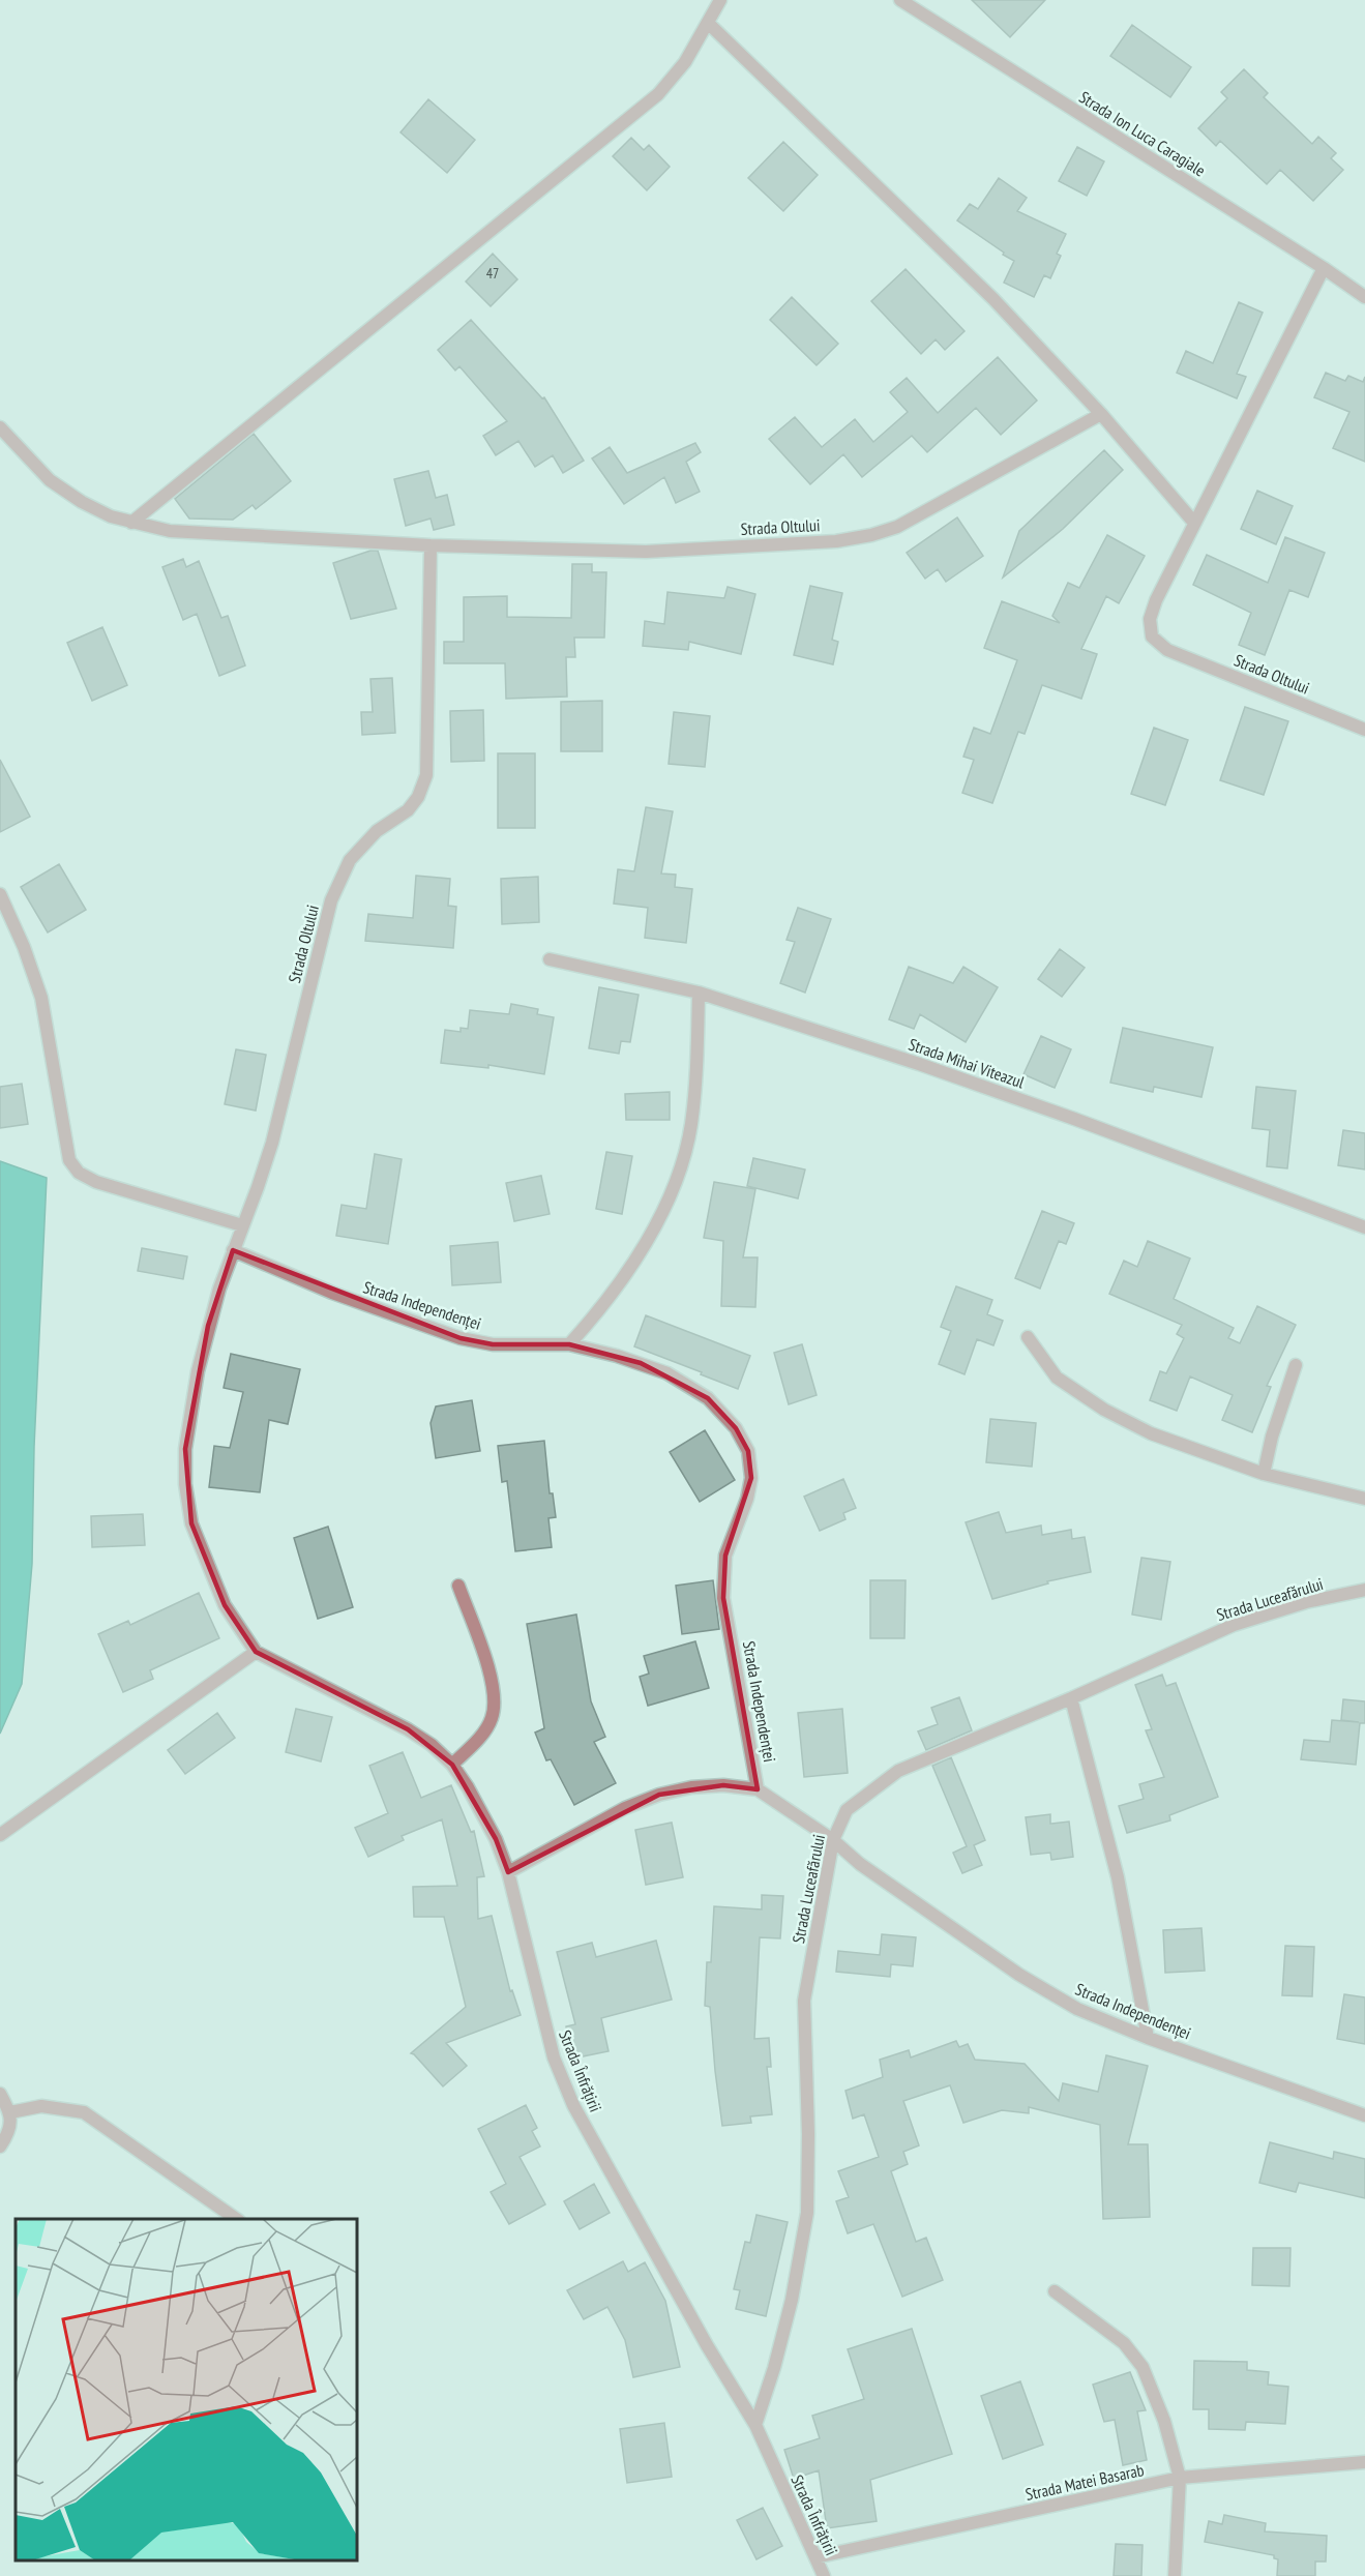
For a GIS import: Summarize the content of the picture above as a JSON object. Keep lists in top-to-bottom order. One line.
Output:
{"streets":{"street":["Strada Ion Luca Caragiale","Strada Oltului","Strada Mihai Viteazul","Strada Independenței","Strada Luceafărului","Strada Înfrățirii","Strada Matei Basarab"]},"crossings":[["Strada Oltului","Strada Independenței"],["Strada Oltului","Strada Înfrățirii"],["Strada Independenței","Strada Luceafărului"],["Strada Independenței","Strada Înfrățirii"],["Strada Luceafărului","Strada Înfrățirii"],["Strada Înfrățirii","Strada Matei Basarab"]],"house_numbers":["47"]}
